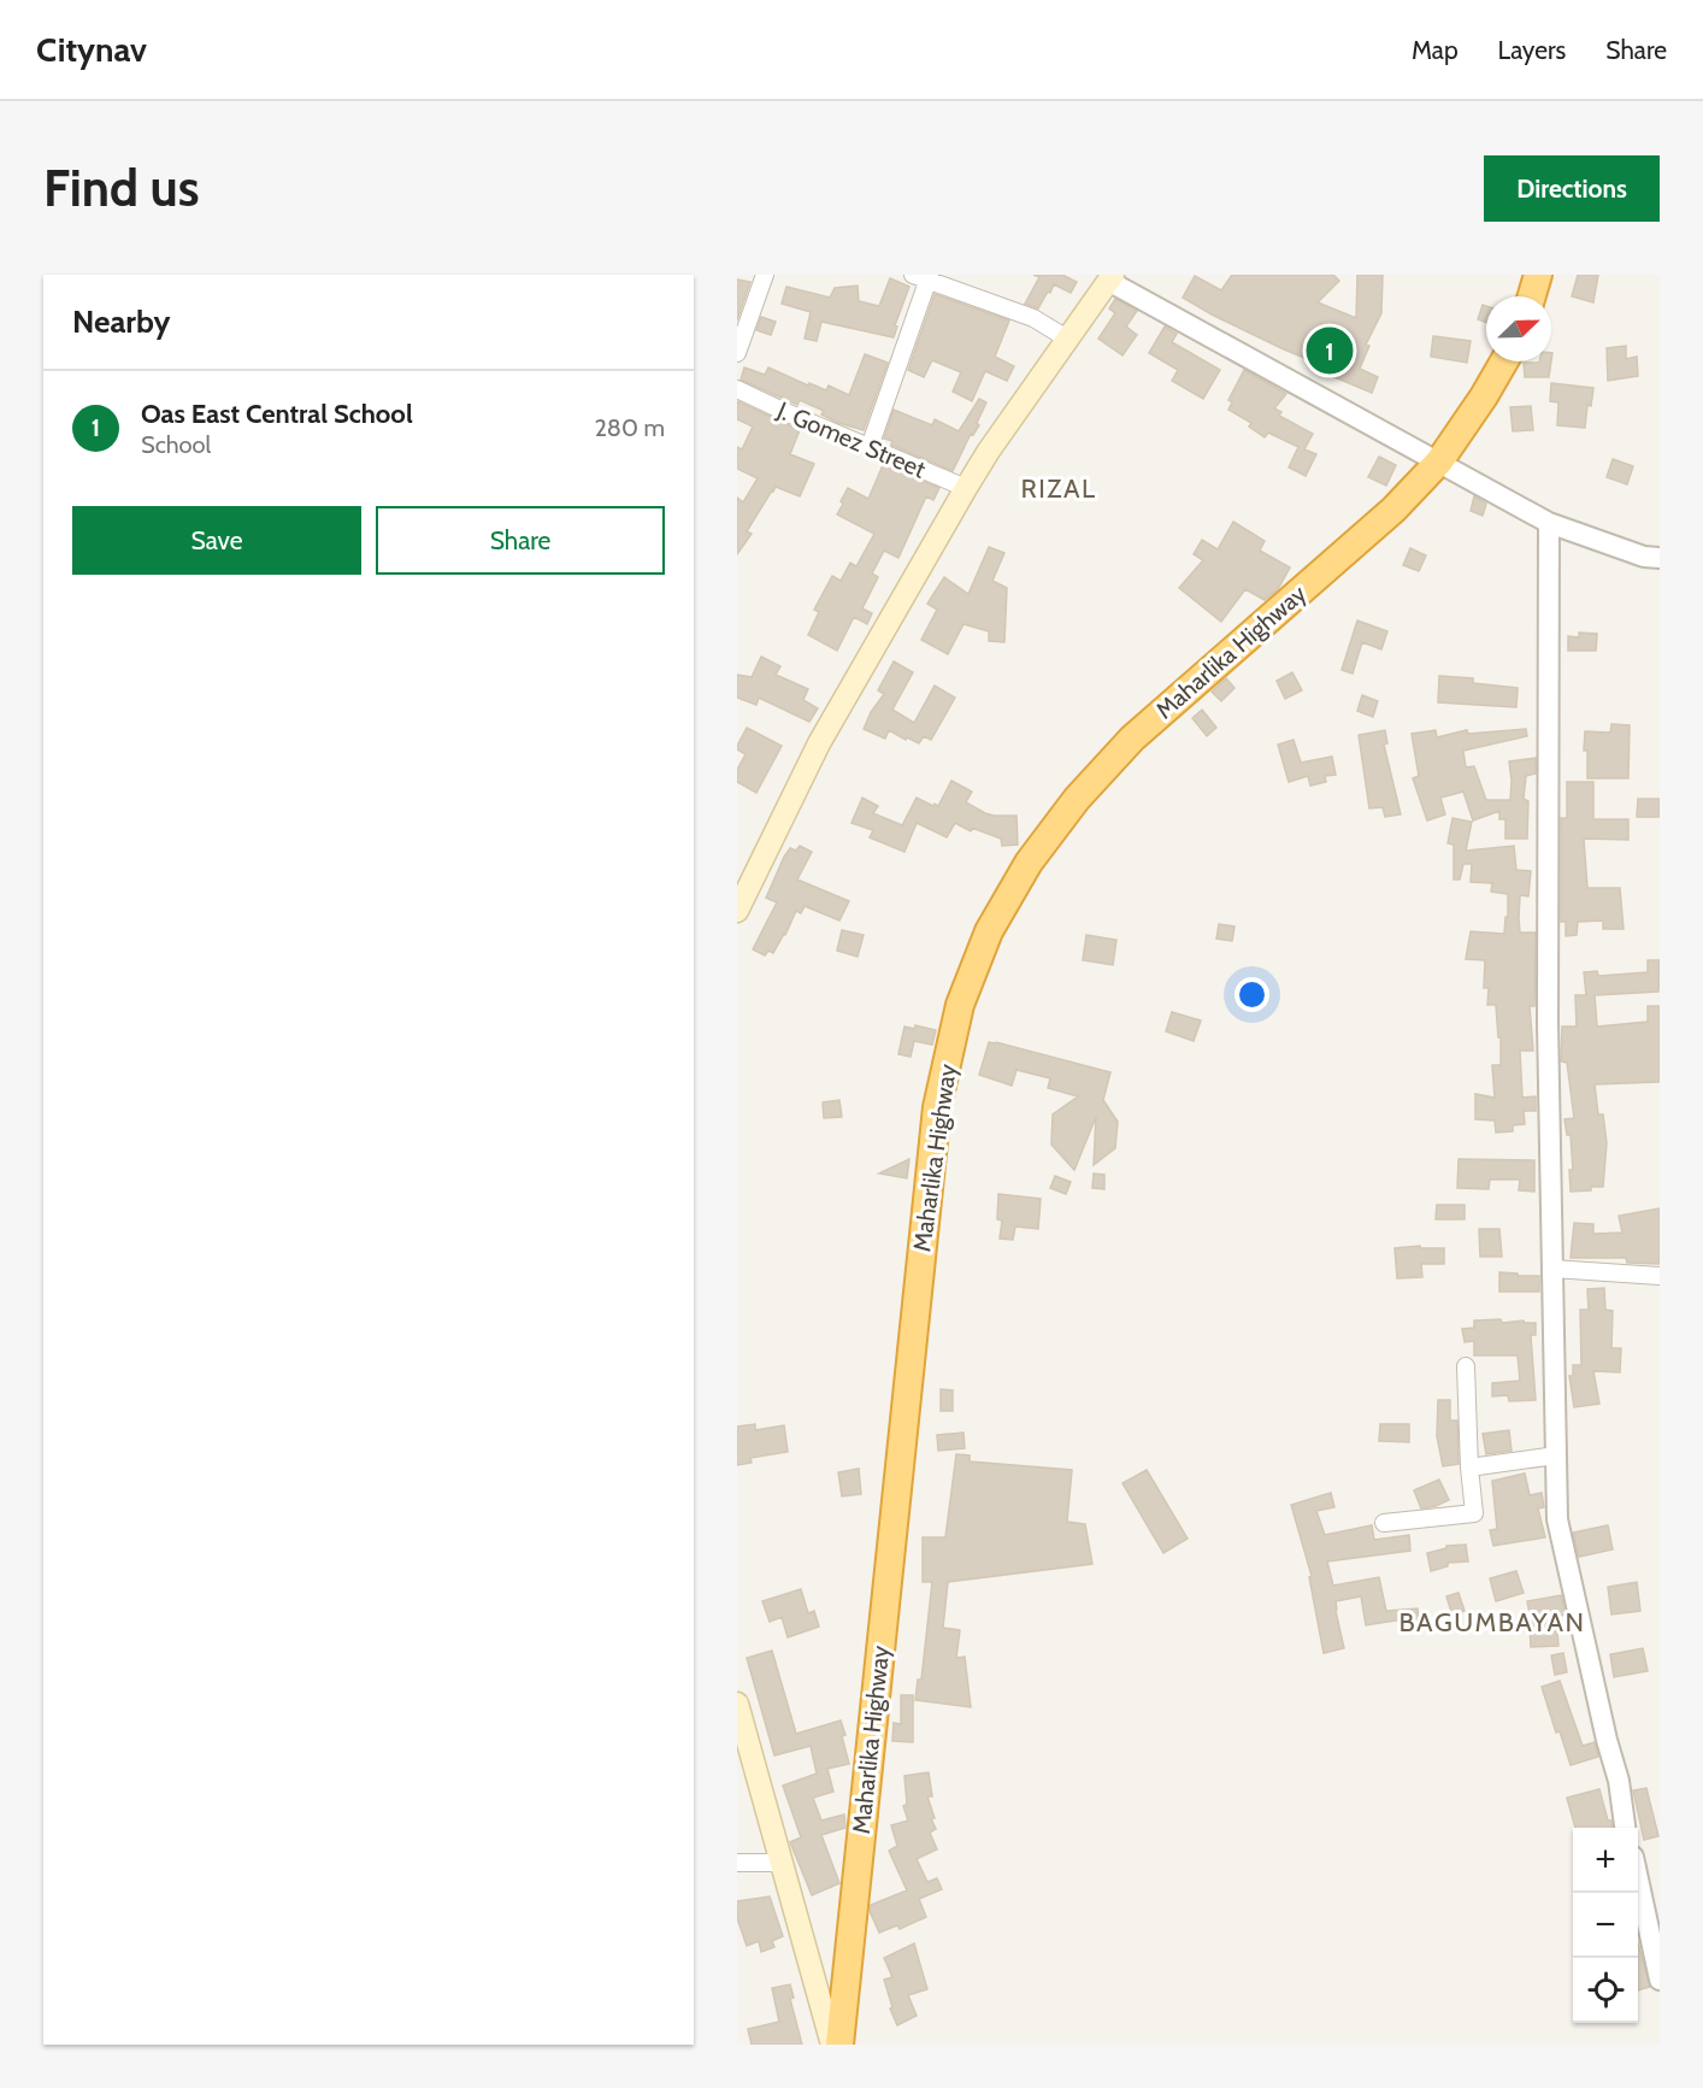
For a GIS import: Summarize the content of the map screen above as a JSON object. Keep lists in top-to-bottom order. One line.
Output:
{"streets":{"highway":["Maharlika Highway"],"street":["J. Gomez Street"]},"districts":["RIZAL","BAGUMBAYAN"],"north":"top right","page":{"header":"Citynav","nav":["Map","Layers","Share"],"buttons":["Directions",["Save","Share"]],"title":"Find us","heading":"Nearby","pins":"1","list":[{"mark":"1","name":"Oas East Central School","note":"School","value":"280 m"}],"map_buttons":["+","−"]}}
